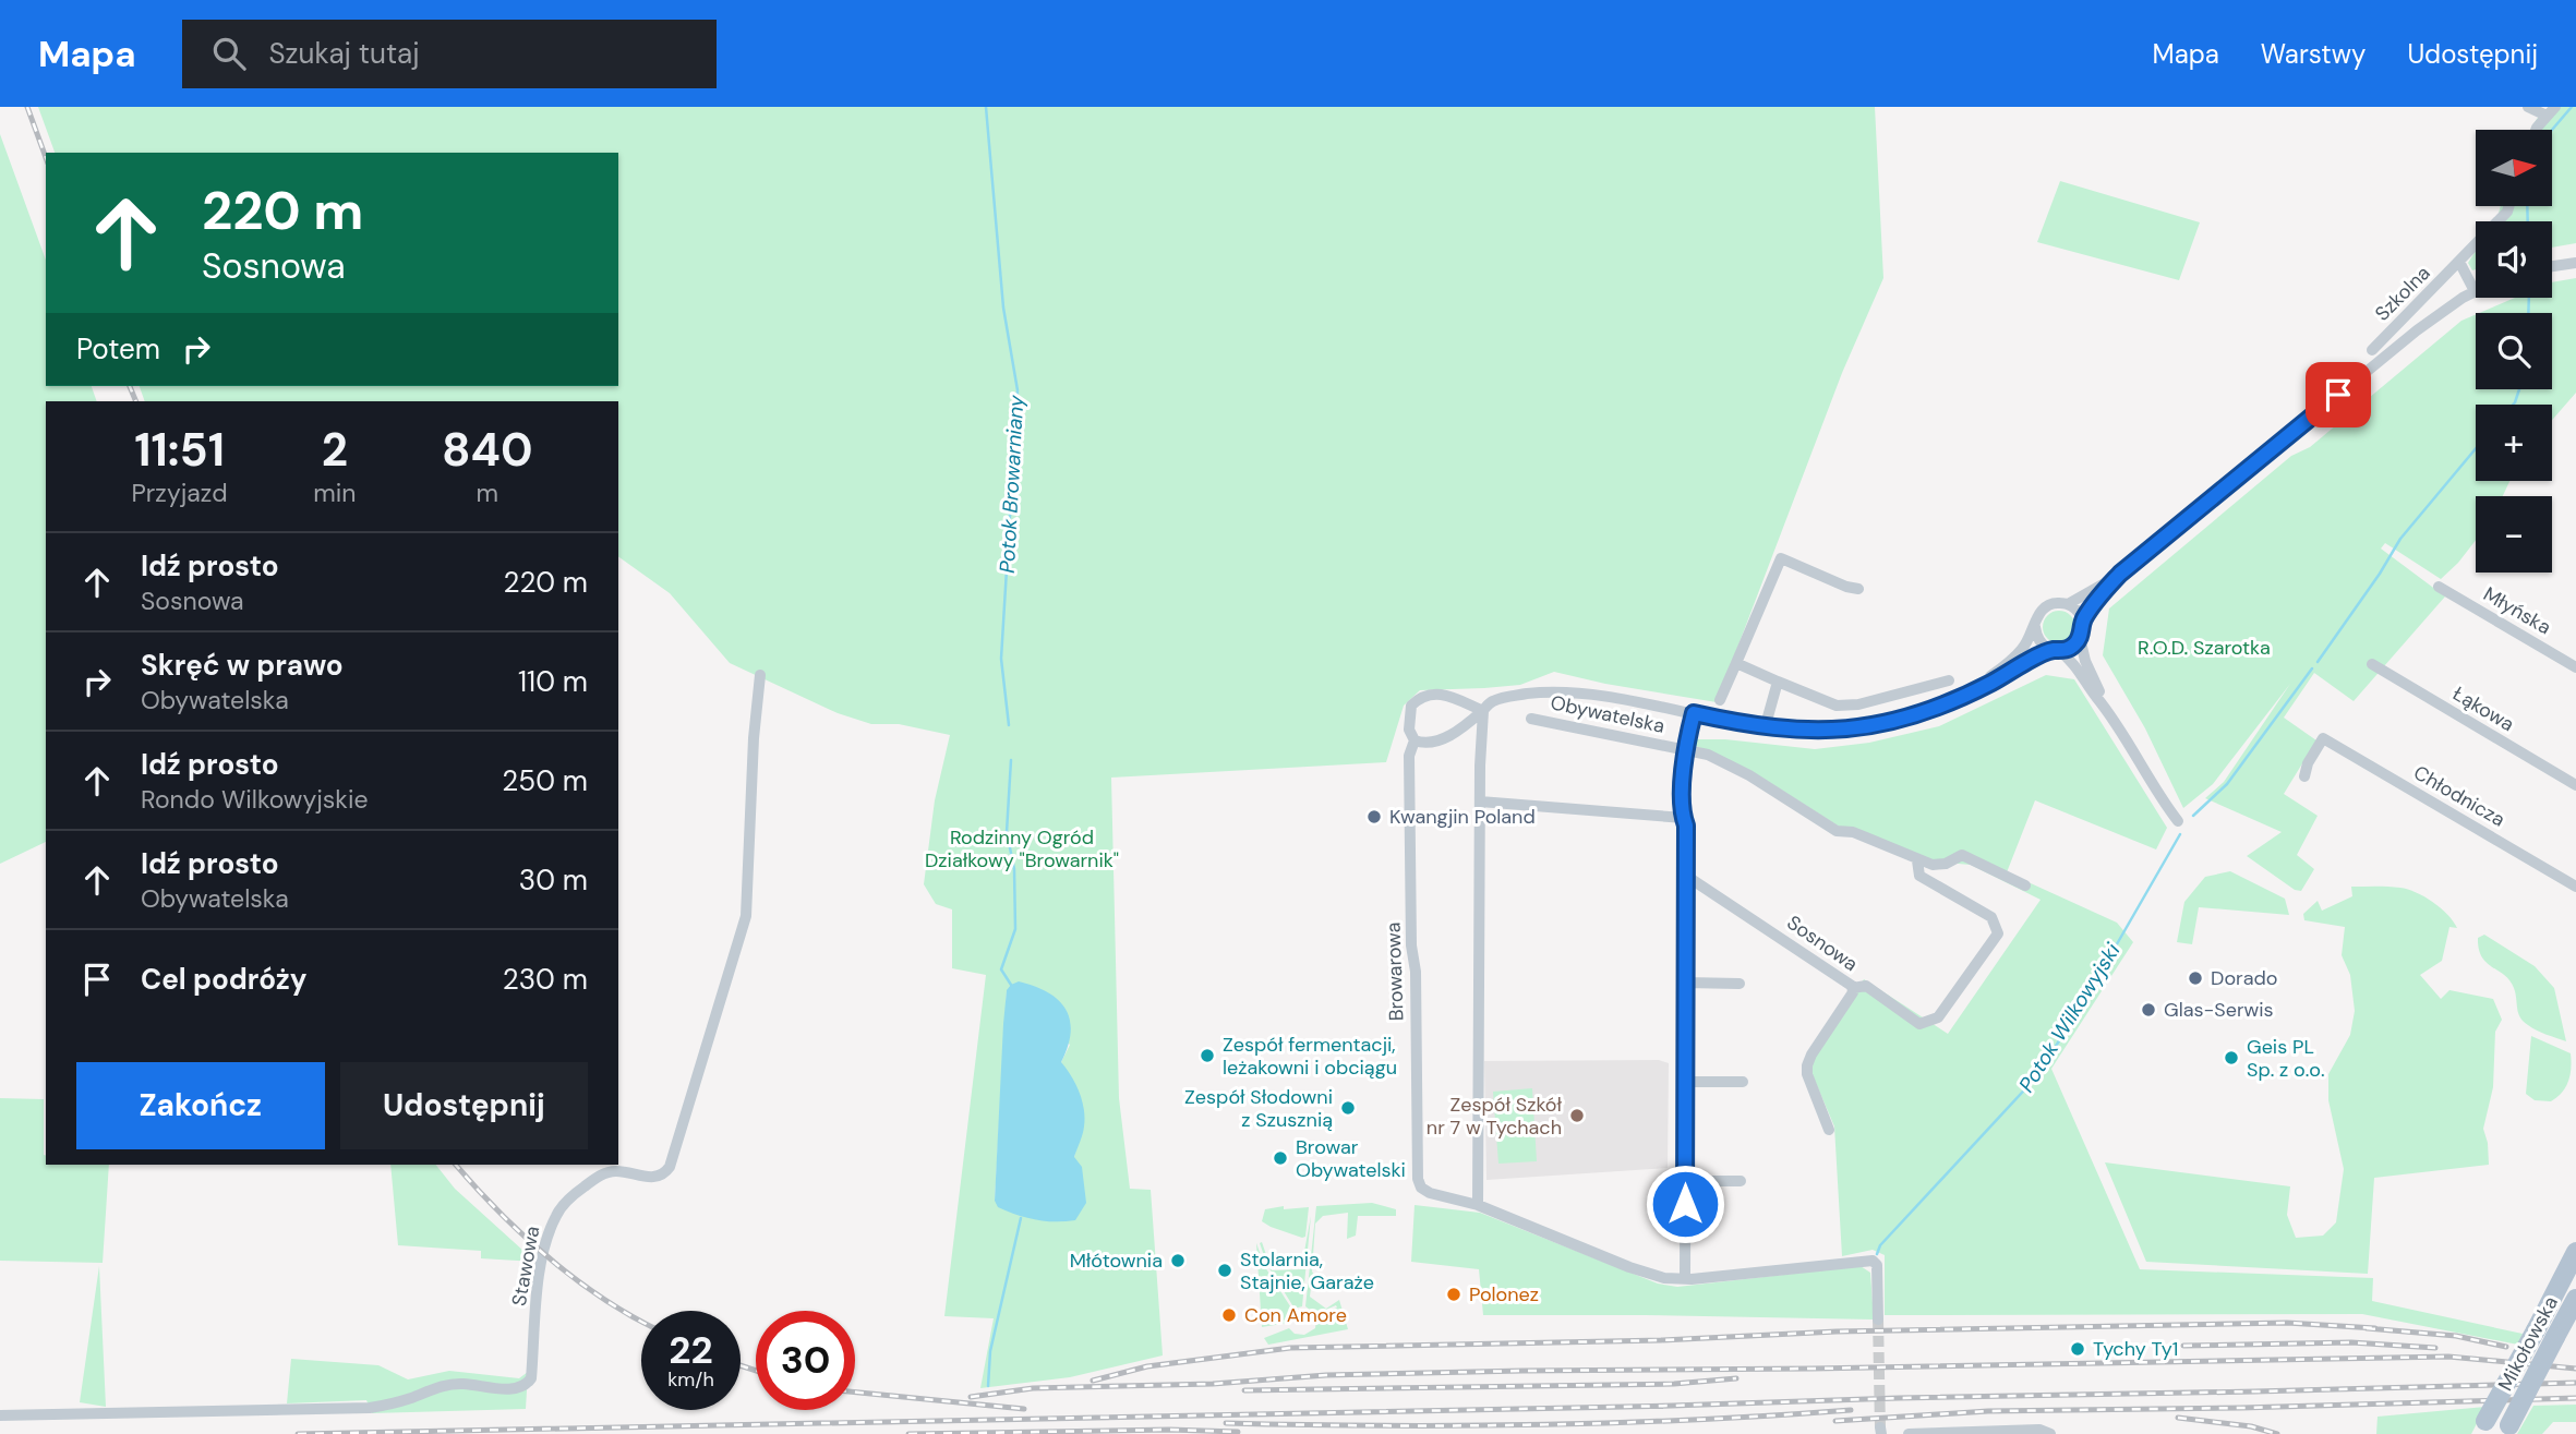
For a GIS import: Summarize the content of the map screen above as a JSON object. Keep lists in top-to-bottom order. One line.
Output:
{"streets":{"main road":["Mikołowska"],"street":["Szkolna","Młyńska","Łąkowa","Obywatelska","Chłodnicza","Sosnowa","Browarowa","Stawowa"]},"crossings":[["Obywatelska","Browarowa"]],"water":["Potok Browarniany","Potok Wilkowyjski"],"parks":["R.O.D. Szarotka","Rodzinny Ogród Działkowy \"Browarnik\""],"places":["Kwangjin Poland","Dorado","Glas-Serwis","Zespół fermentacji, leżakowni i obciągu","Geis PL Sp. z o.o.","Zespół Słodowni z Szusznią","Zespół Szkół nr 7 w Tychach","Browar Obywatelski","Młótownia","Stolarnia, Stajnie, Garaże","Polonez","Con Amore","Tychy Ty1"],"north":"right","page":{"header":"Mapa","search":"Szukaj tutaj","nav":["Mapa","Warstwy","Udostępnij"],"map_buttons":["+","−"],"turn":["220 m","Sosnowa"],"then":"Potem","eta":["11:51","Przyjazd","2","min","840","m"],"list":[{"name":"Idź prosto","note":"Sosnowa","value":"220 m"},{"name":"Skręć w prawo","note":"Obywatelska","value":"110 m"},{"name":"Idź prosto","note":"Rondo Wilkowyjskie","value":"250 m"},{"name":"Idź prosto","note":"Obywatelska","value":"30 m"},{"name":"Cel podróży","value":"230 m"}],"buttons":["Zakończ","Udostępnij"],"speed":"22 km/h","limit":"30"}}
